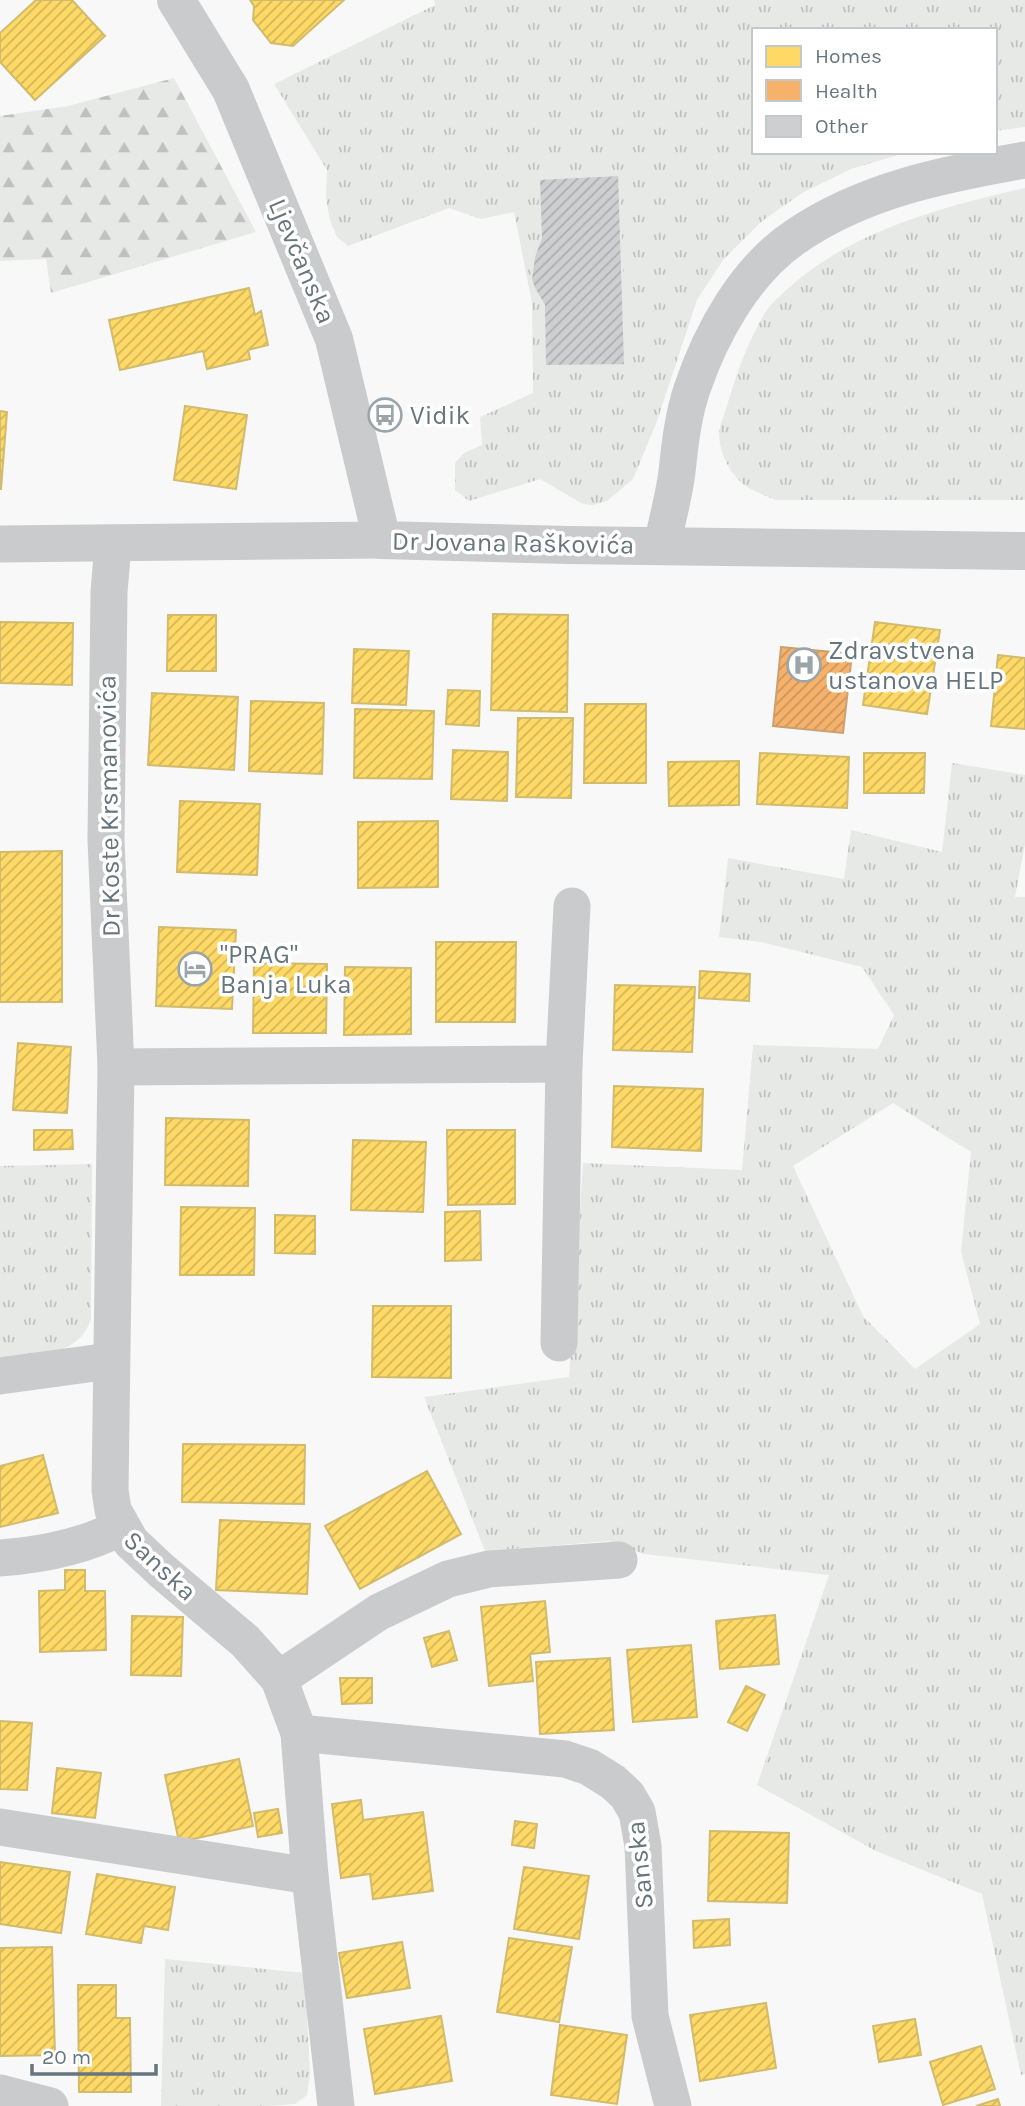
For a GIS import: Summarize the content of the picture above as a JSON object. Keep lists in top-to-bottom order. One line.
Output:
{"streets":{"street":["Ljevčanska","Dr Jovana Raškovića","Dr Koste Krsmanovića","Sanska"]},"crossings":[["Ljevčanska","Dr Jovana Raškovića"],["Dr Jovana Raškovića","Dr Koste Krsmanovića"],["Dr Koste Krsmanovića","Sanska"]],"places":{"bus stop":["Vidik"],"hospital":["Zdravstvena ustanova HELP"],"hotel":["\"PRAG\" Banja Luka"]},"legend":["Homes","Health","Other"],"scale_bar":"20 m"}
